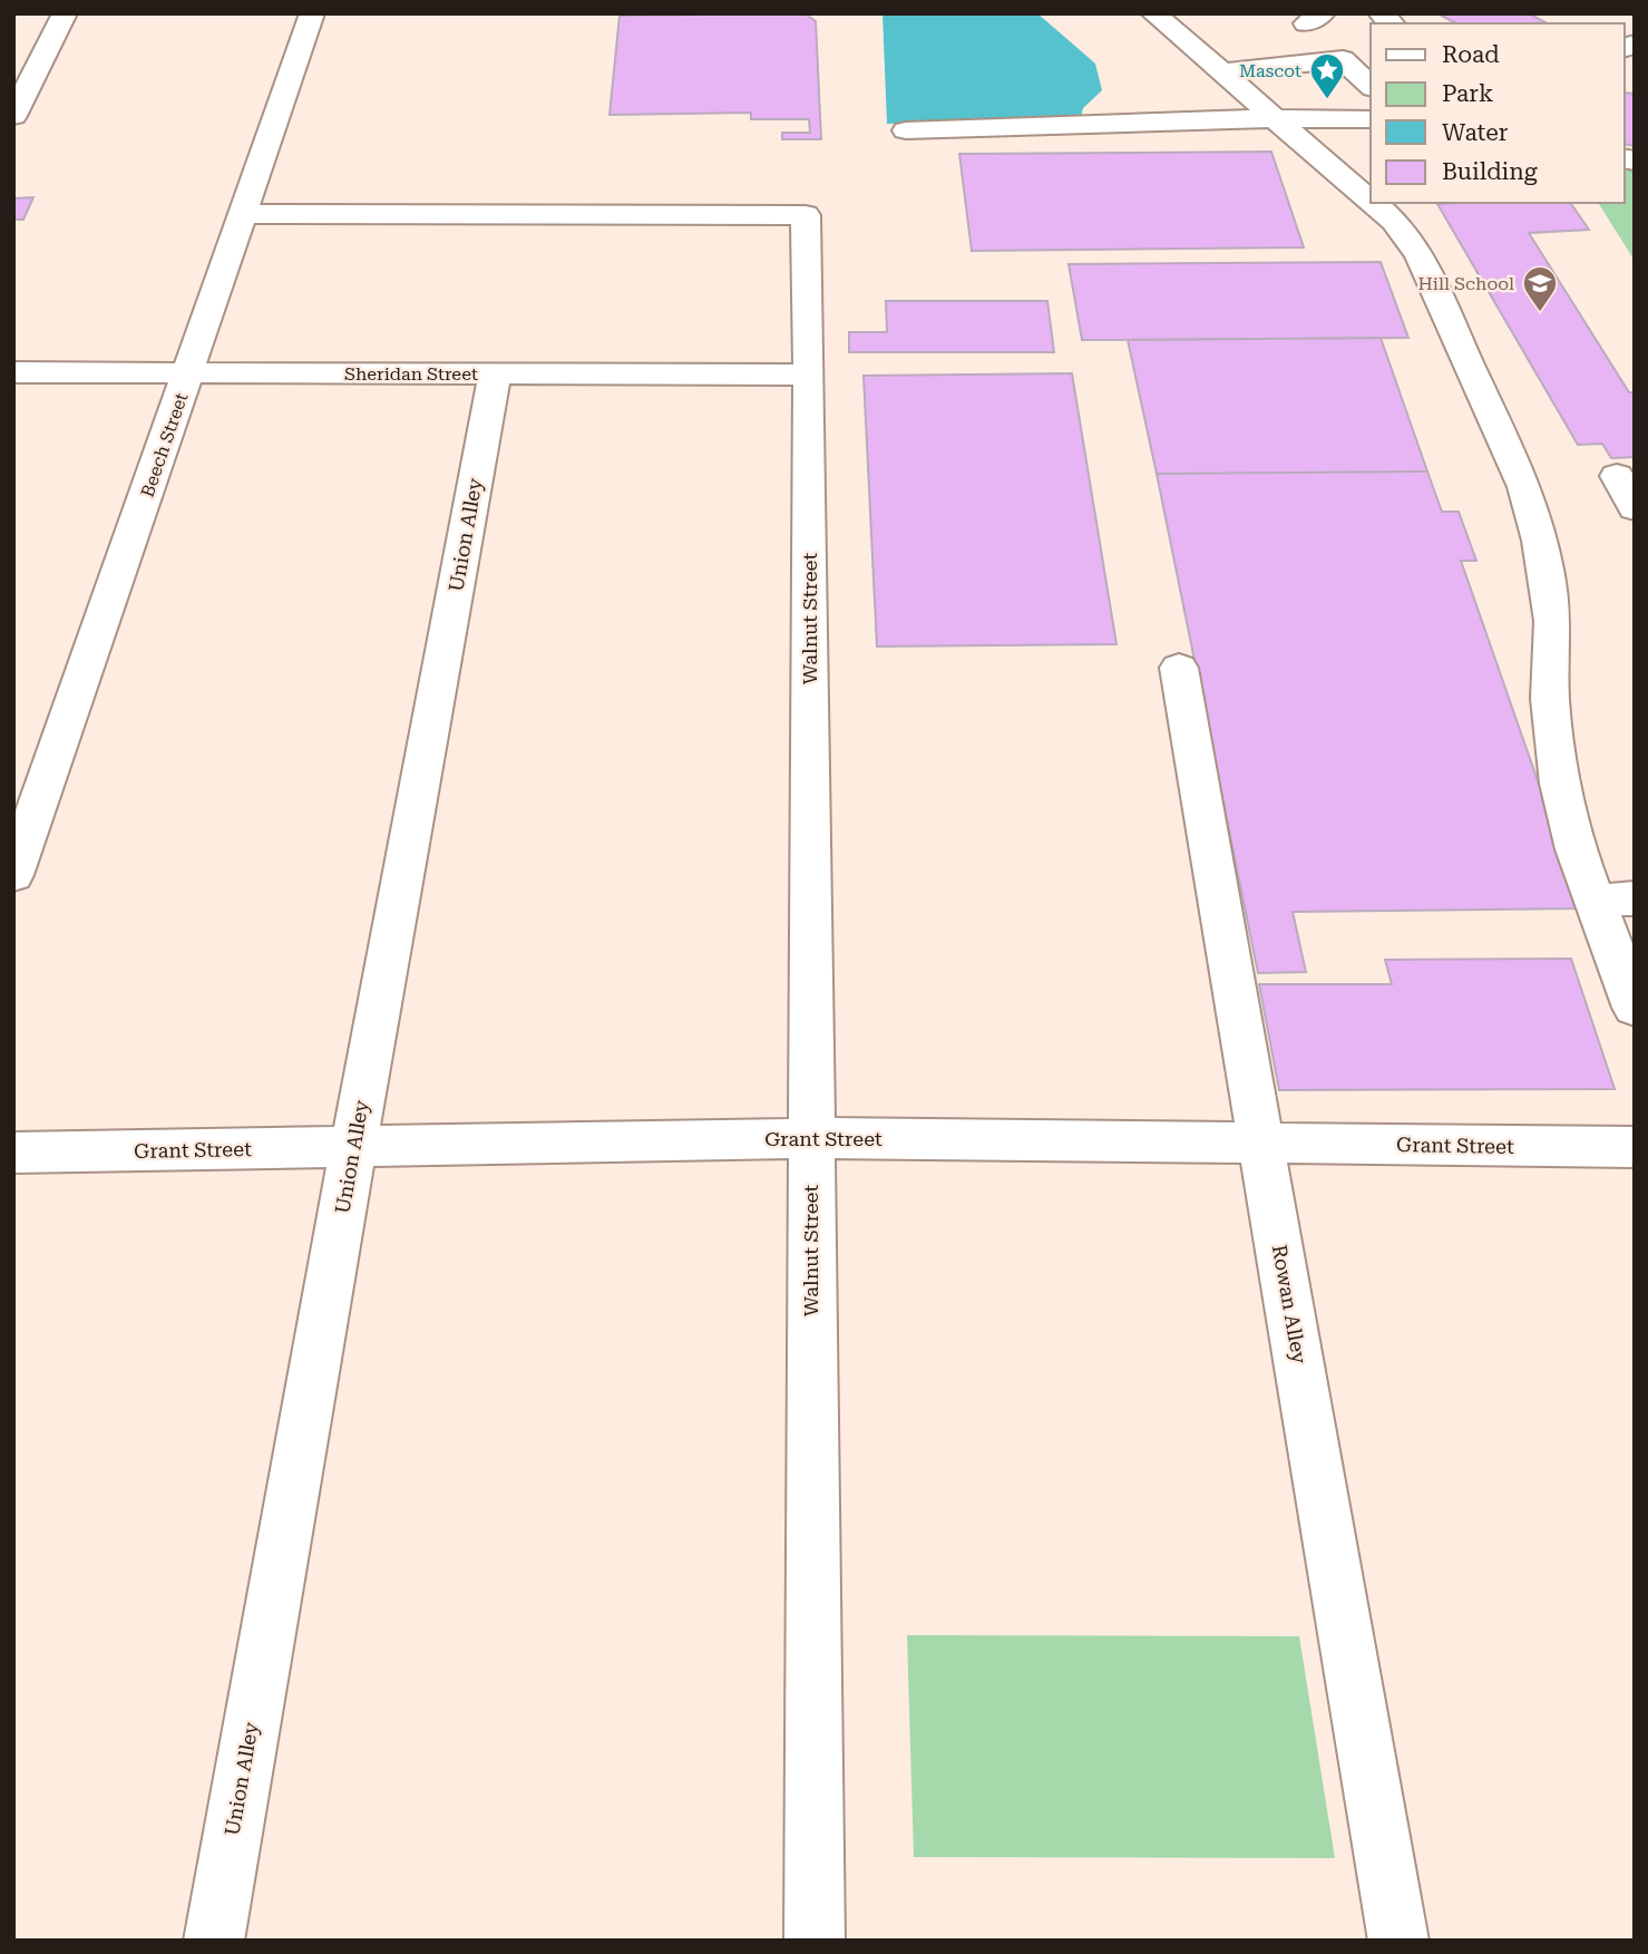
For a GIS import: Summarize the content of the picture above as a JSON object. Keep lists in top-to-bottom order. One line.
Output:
{"streets":{"street":["Sheridan Street","Beech Street","Union Alley","Walnut Street","Grant Street","Rowan Alley"]},"crossings":[["Sheridan Street","Beech Street"],["Sheridan Street","Union Alley"],["Sheridan Street","Walnut Street"],["Beech Street","Walnut Street"],["Union Alley","Grant Street"],["Walnut Street","Grant Street"],["Grant Street","Rowan Alley"]],"places":{"place":["Mascot"],"school or university":["Hill School"]},"legend":["Road","Park","Water","Building"]}
